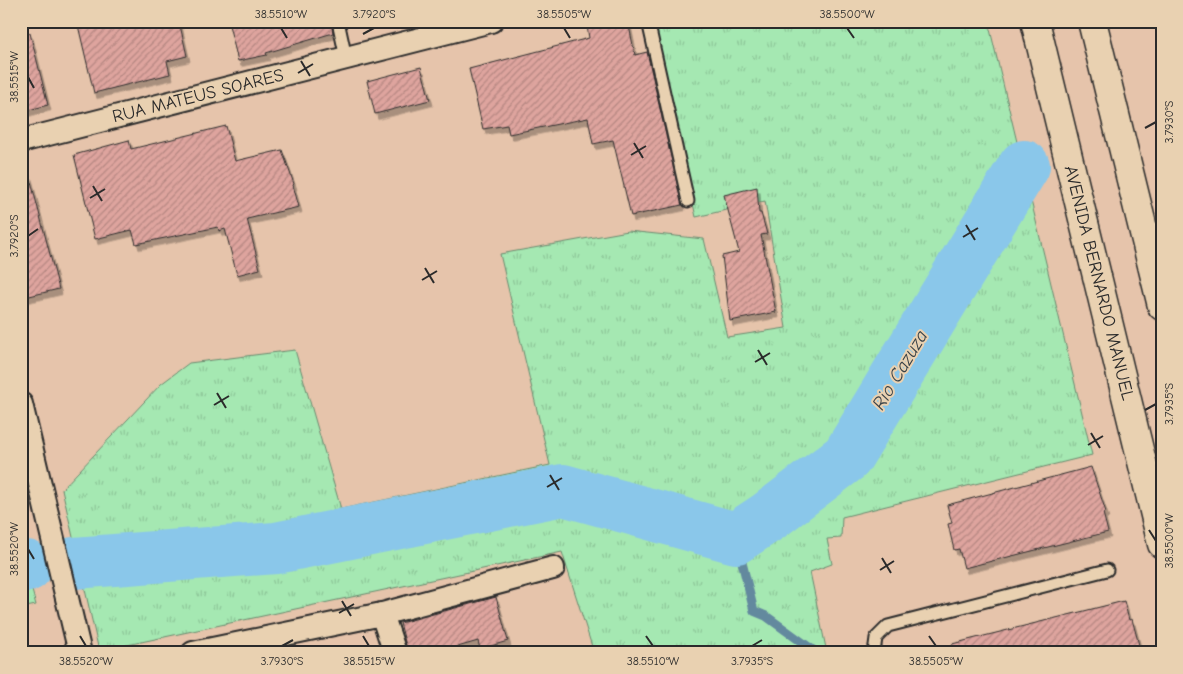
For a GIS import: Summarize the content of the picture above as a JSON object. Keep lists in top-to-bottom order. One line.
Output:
{"streets":{"main road":["AVENIDA BERNARDO MANUEL"],"street":["RUA MATEUS SOARES"]},"water":["Rio Cazuza"],"coordinates":["38.5510°W","3.7920°S","38.5505°W","38.5500°W","38.5515°W","3.7930°S","3.7935°S","38.5520°W"]}
